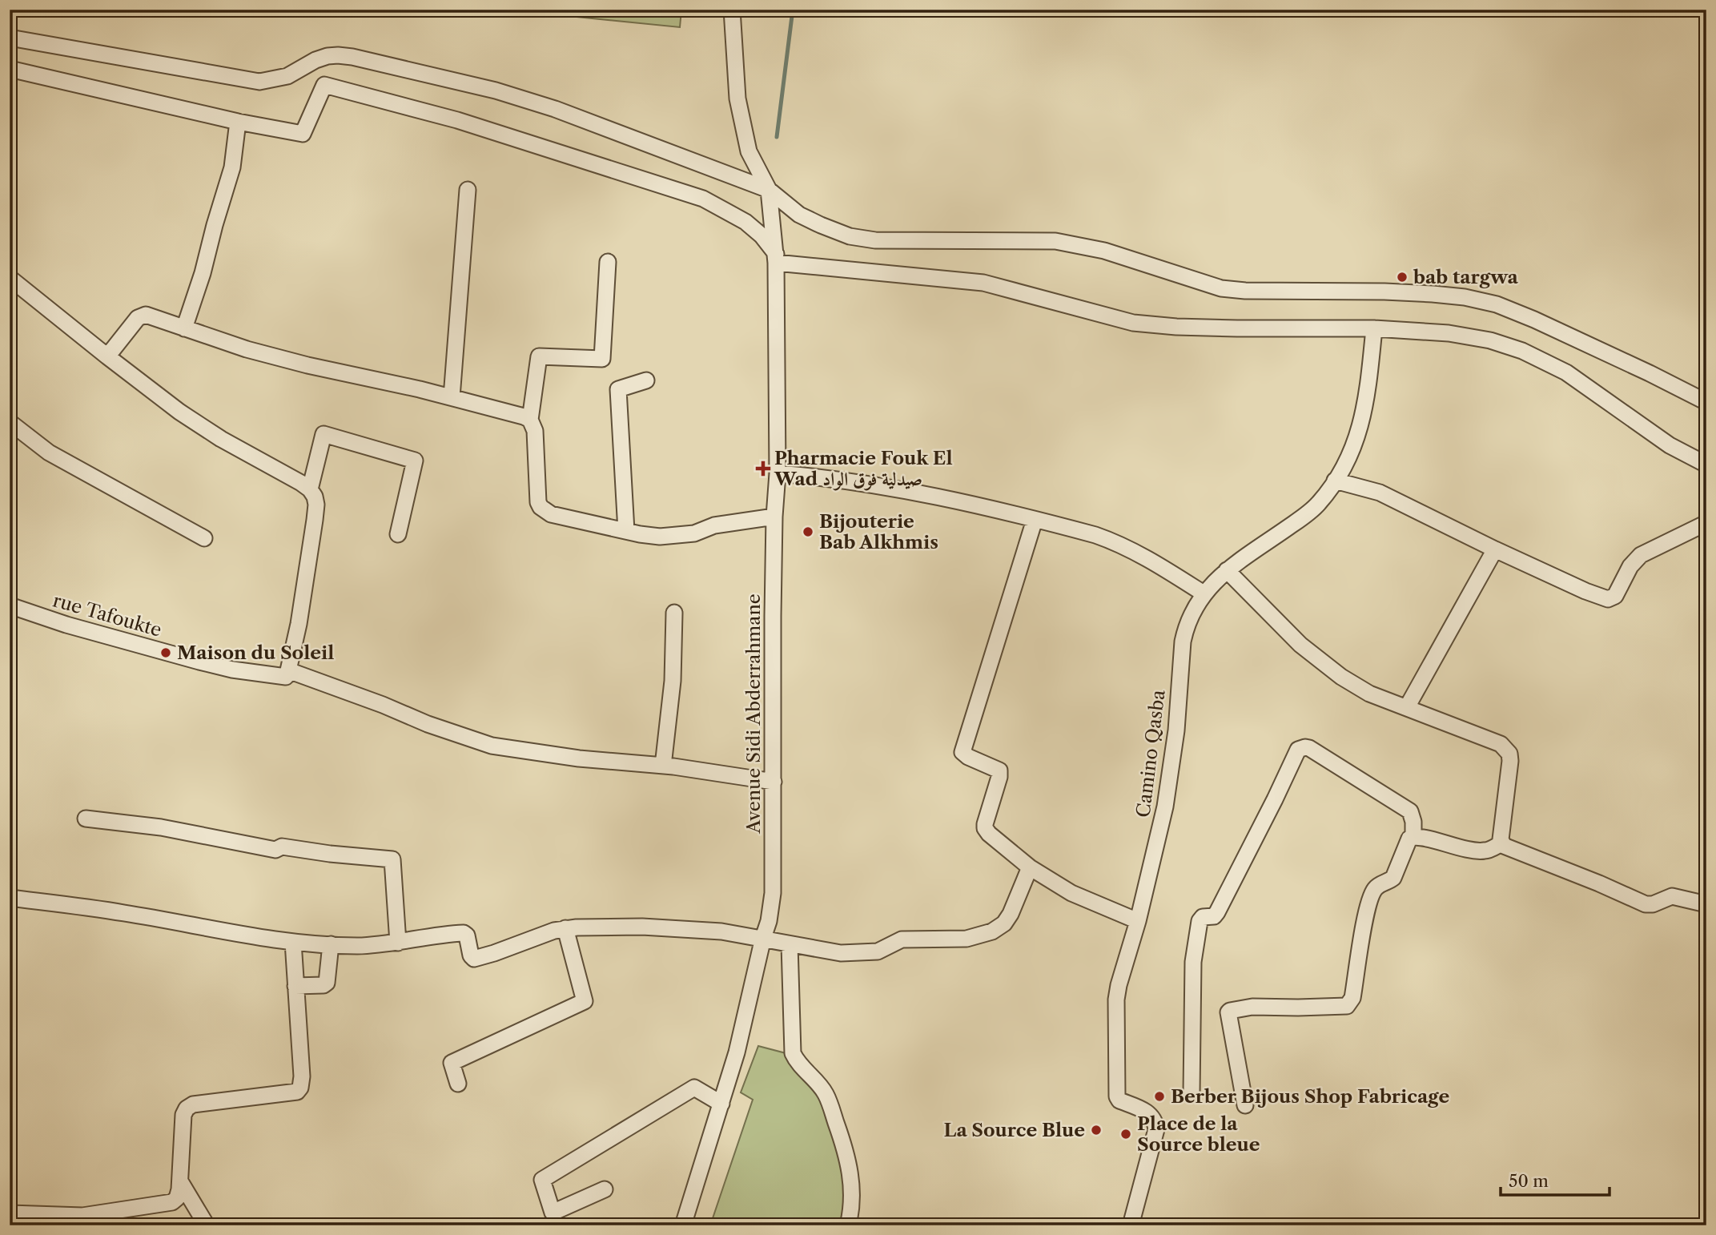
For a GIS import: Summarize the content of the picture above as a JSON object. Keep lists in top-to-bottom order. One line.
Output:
{"streets":{"street":["rue Tafoukte","Avenue Sidi Abderrahmane","Camino Qasba"]},"places":{"other":["bab targwa","Bijouterie Bab Alkhmis","Maison du Soleil","Berber Bijous Shop Fabricage","La Source Blue","Place de la Source bleue"],"health":["Pharmacie Fouk El Wad صيدلية فوق الواد"]},"scale_bar":"50 m"}
